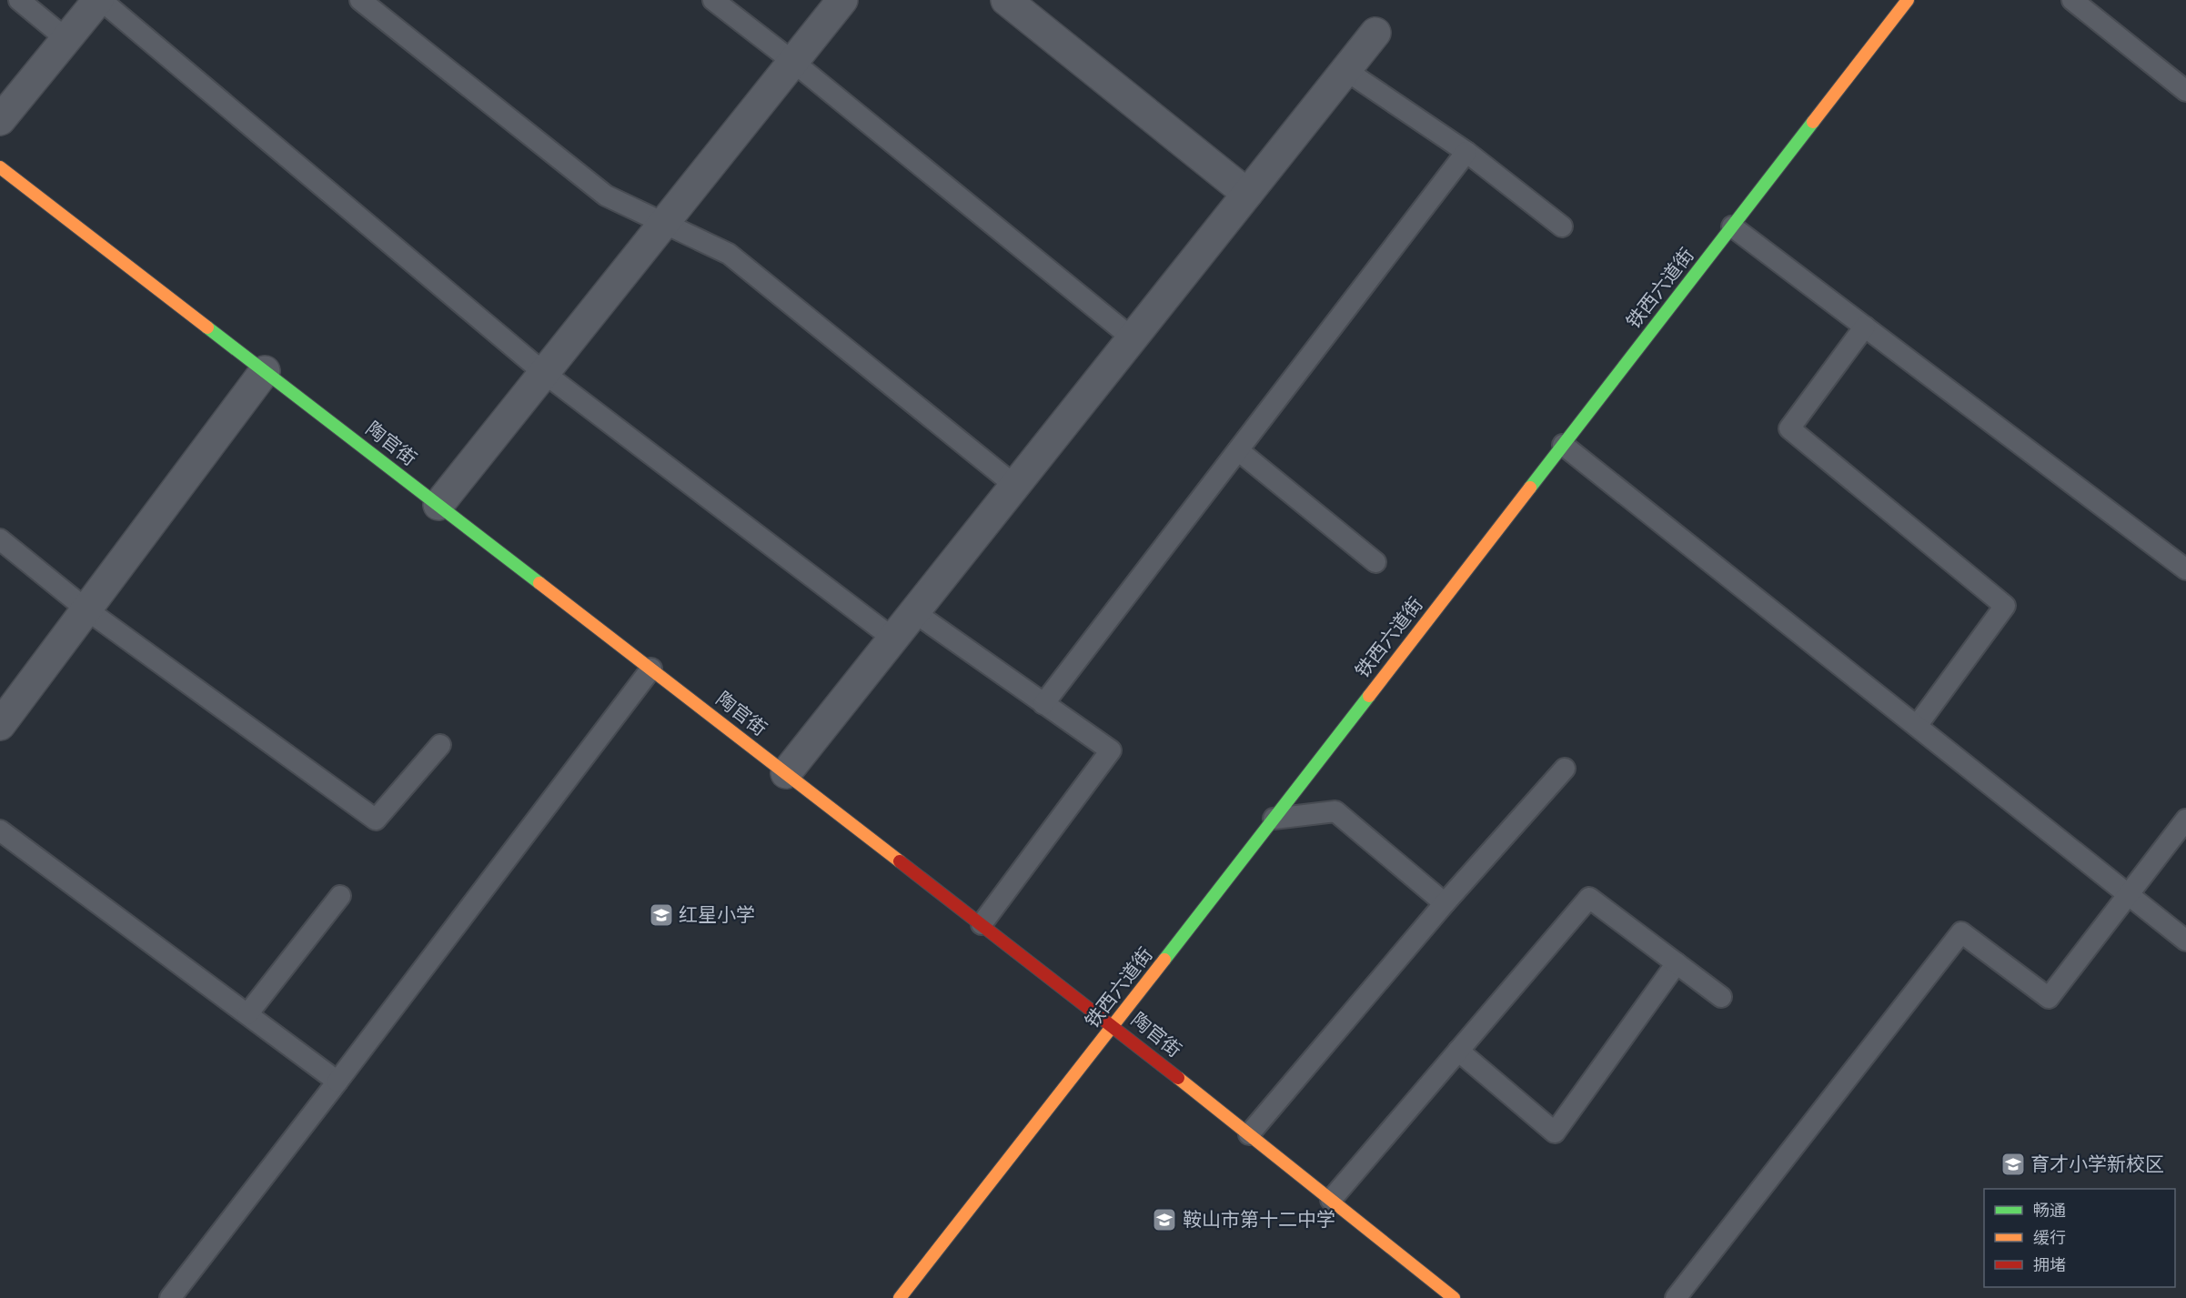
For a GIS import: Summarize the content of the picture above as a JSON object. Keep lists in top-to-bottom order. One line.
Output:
{"streets":{"street":["铁西六道街","陶官街"]},"crossings":[["铁西六道街","陶官街"]],"places":{"school or university":["红星小学","育才小学新校区","鞍山市第十二中学"]},"legend":["畅通","缓行","拥堵"]}
